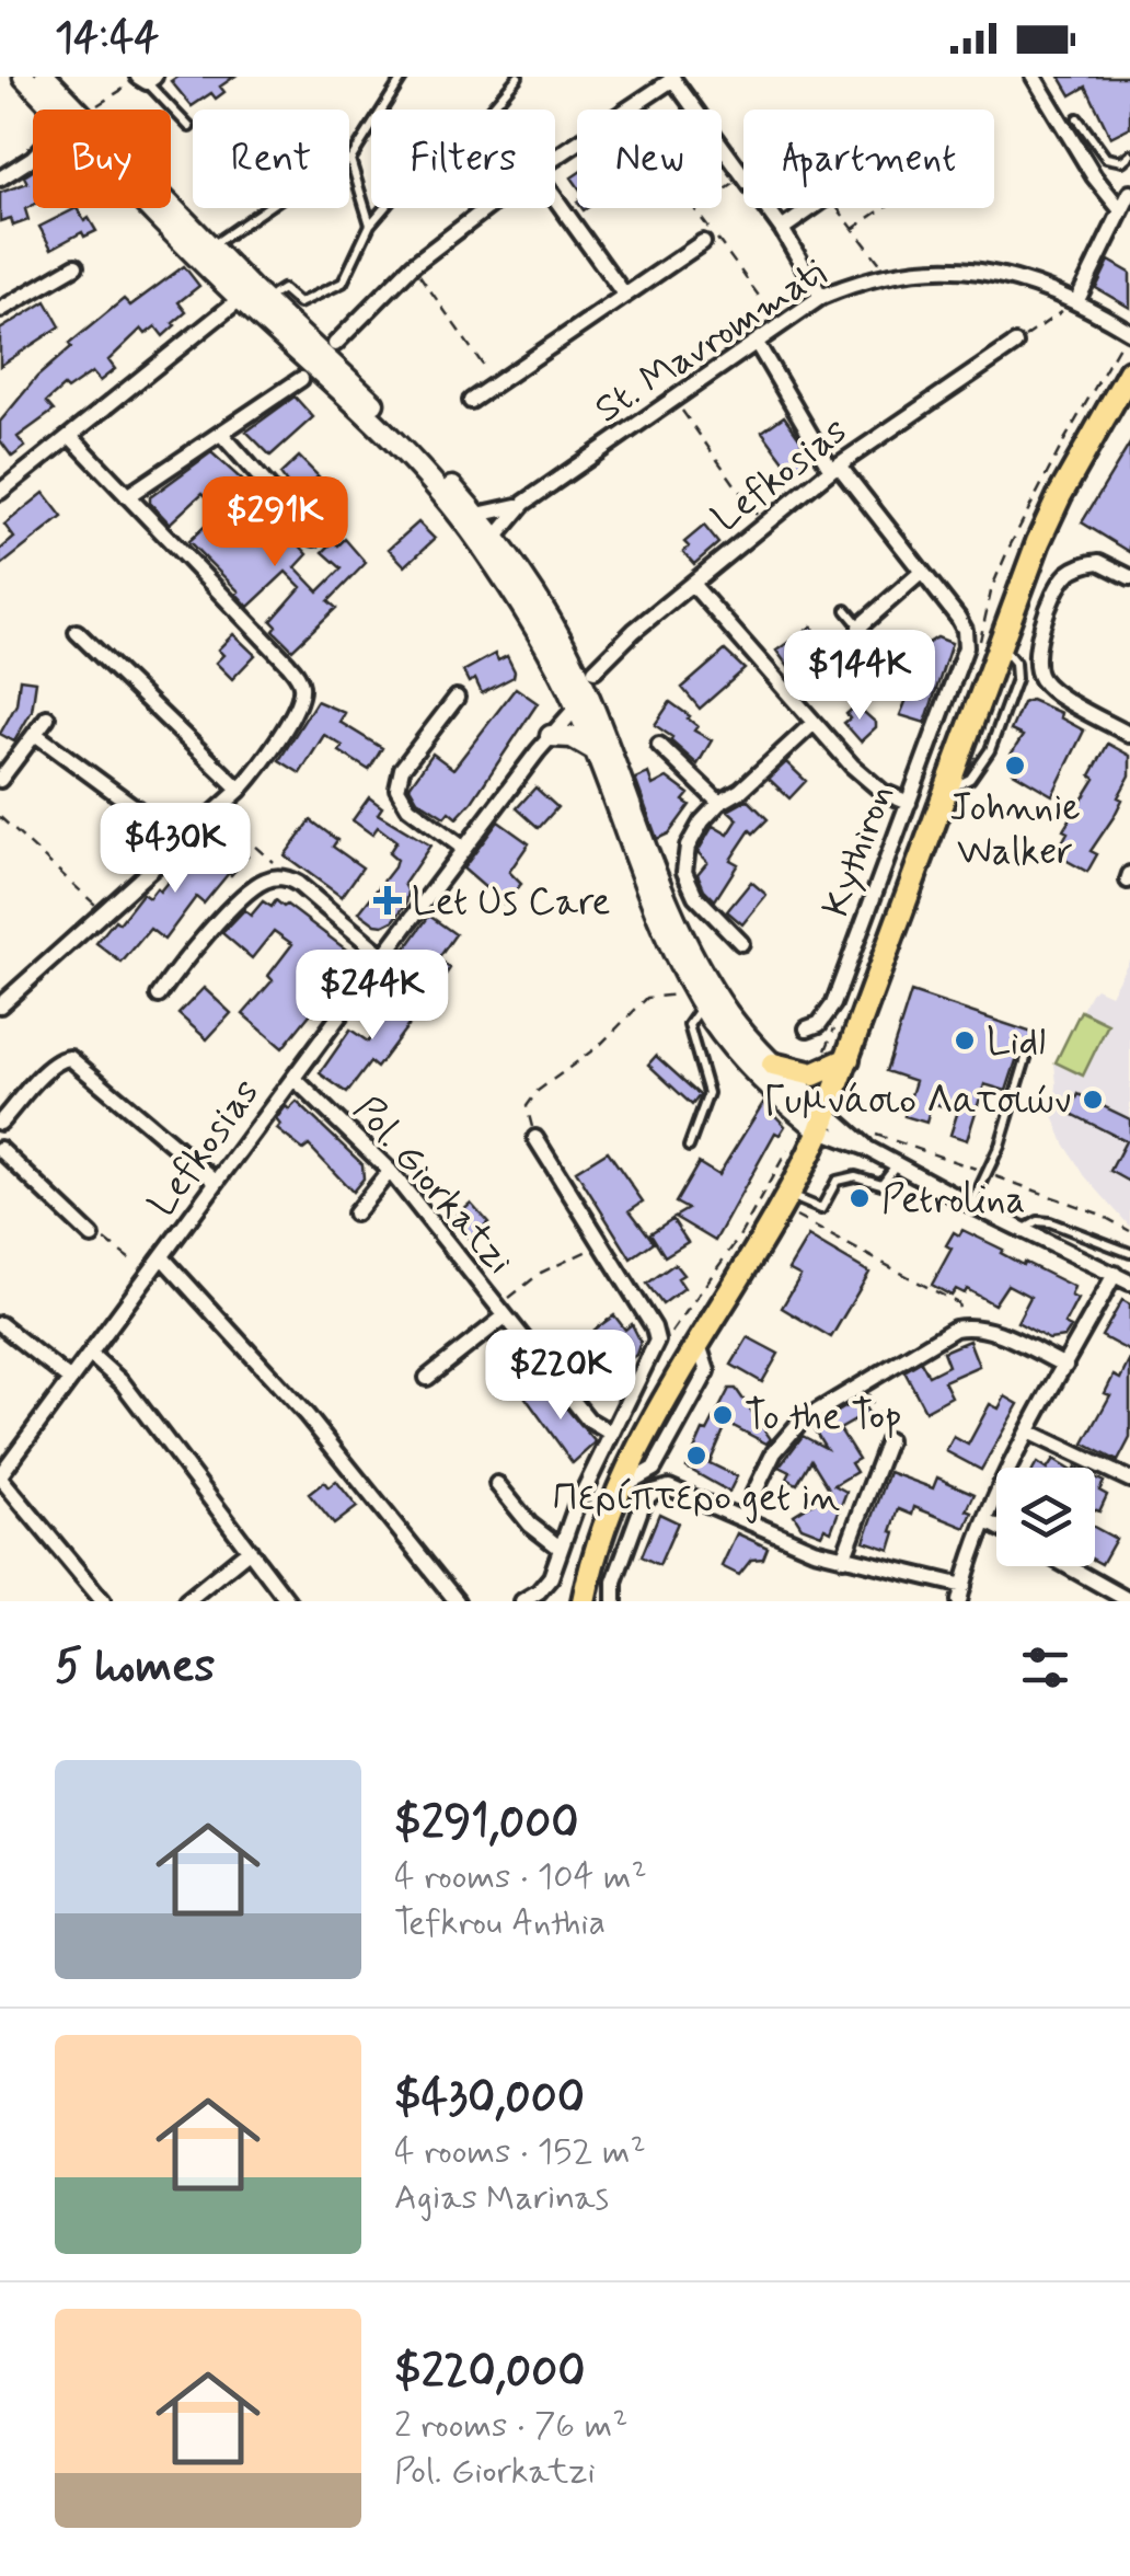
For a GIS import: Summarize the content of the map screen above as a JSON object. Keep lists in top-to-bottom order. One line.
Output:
{"streets":{"street":["St. Mavrommati","Lefkosias","Kythiron","Pol. Giorkatzi"]},"crossings":[["St. Mavrommati","Kythiron"],["Lefkosias","Kythiron"],["Lefkosias","Pol. Giorkatzi"]],"places":{"other":["Johnnie Walker","Lidl","Γυμνάσιο Λατσιών","Petrolina","To the Top","Περίπτερο get in"],"health":["Let Us Care"]},"page":{"status":"14:44","chip":["Buy","Rent","Filters","New","Apartment"],"price":["$291K","$144K","$430K","$244K","$220K"],"heading":"5 homes","list":[{"name":"$291,000","note":"4 rooms · 104 m² · Tefkrou Anthia"},{"name":"$430,000","note":"4 rooms · 152 m² · Agias Marinas"},{"name":"$220,000","note":"2 rooms · 76 m² · Pol. Giorkatzi"}]}}
